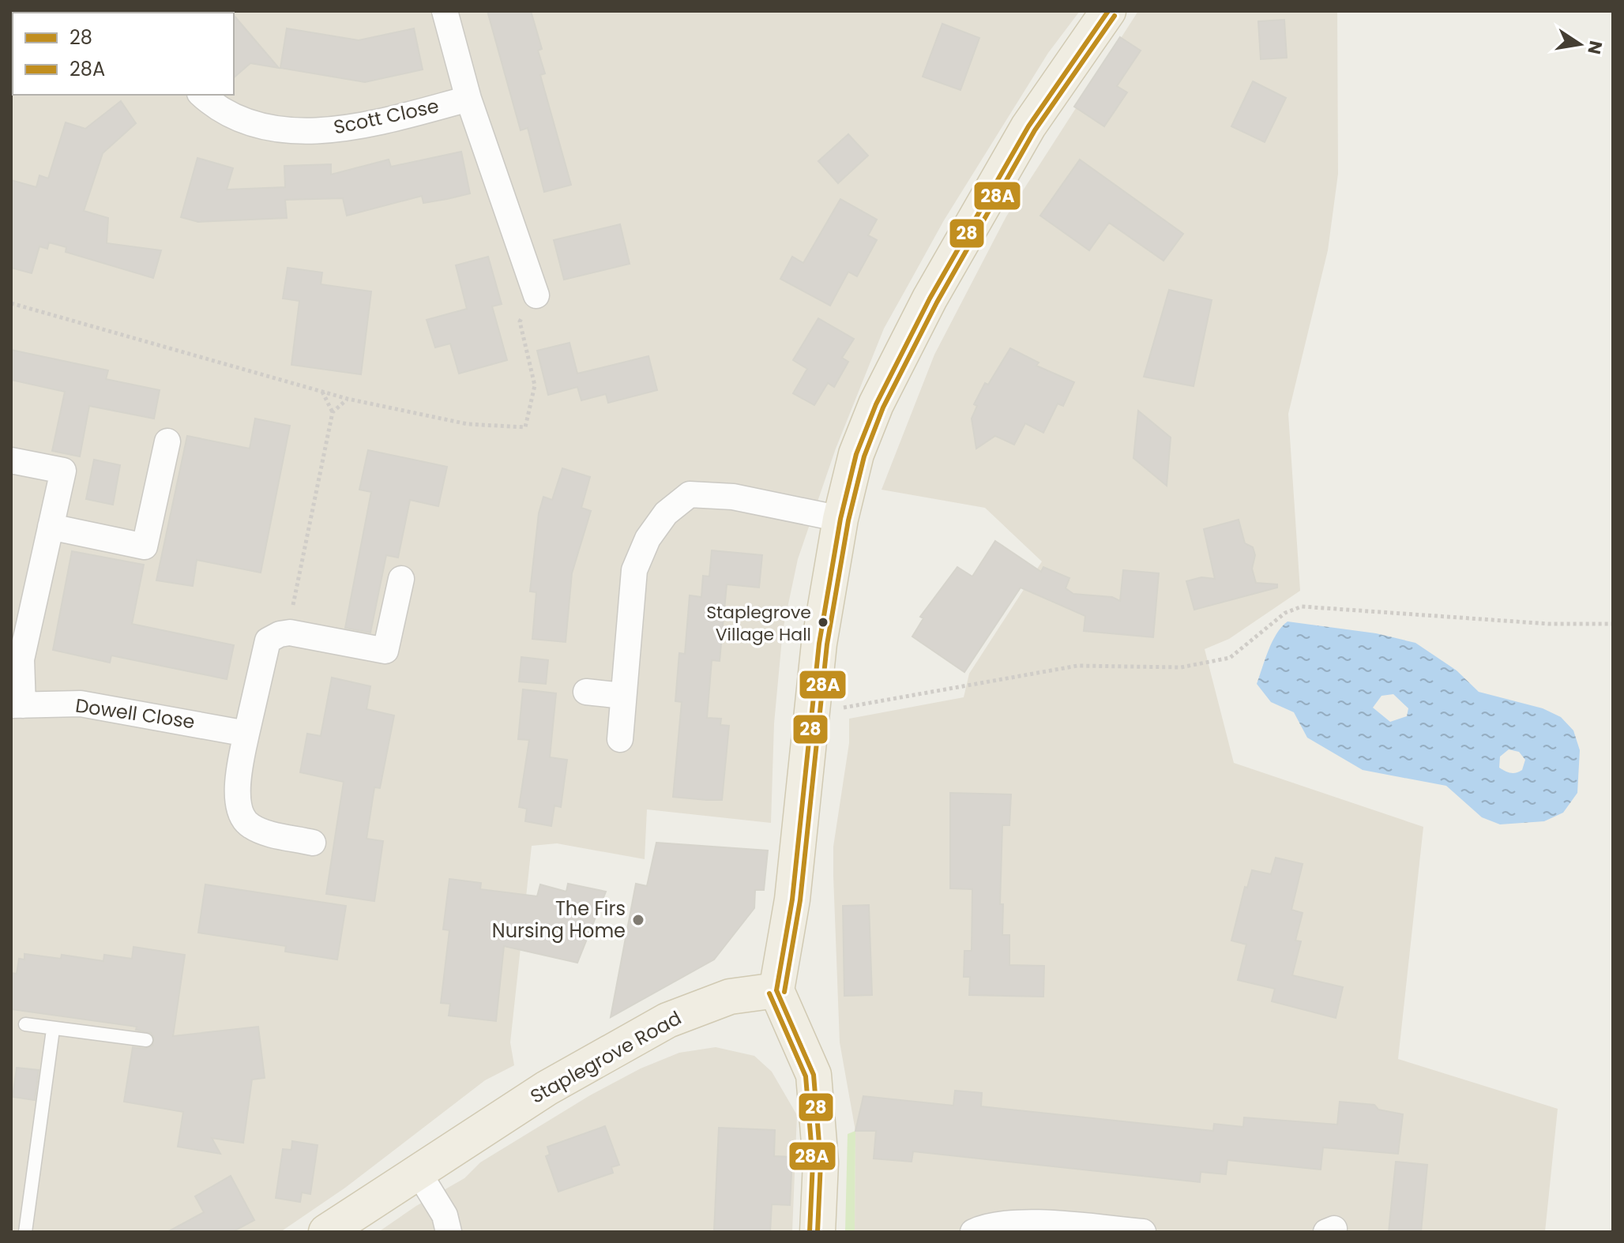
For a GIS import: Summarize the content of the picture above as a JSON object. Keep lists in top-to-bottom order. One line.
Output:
{"streets":{"main road":["Staplegrove Road"],"street":["Scott Close","Dowell Close"]},"places":["Staplegrove Village Hall","The Firs Nursing Home"],"lines":["transit line 28","transit line 28A"],"legend":["28","28A"],"north":"right"}
